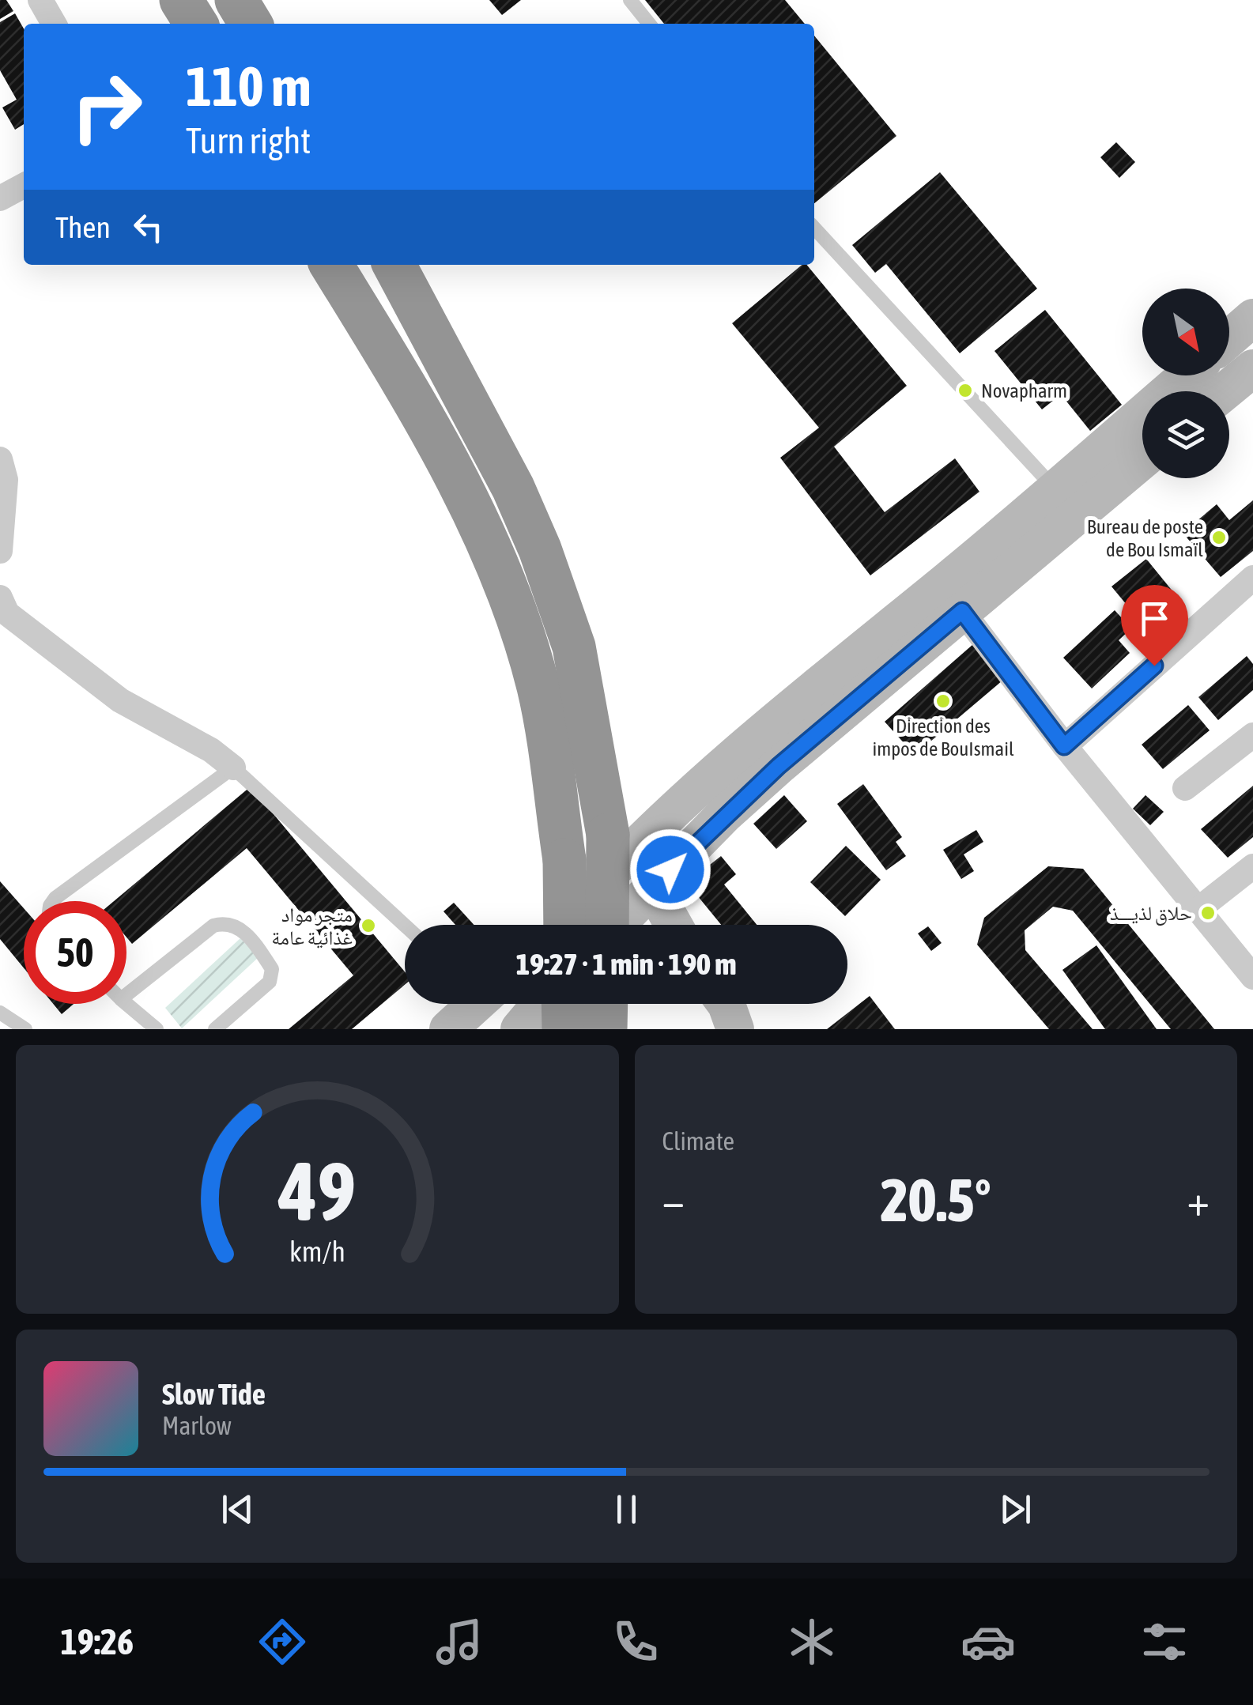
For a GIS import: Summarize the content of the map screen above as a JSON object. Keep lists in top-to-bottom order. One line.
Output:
{"places":["Novapharm","Bureau de poste de Bou Ismaïl","Direction des impos de BouIsmail","حلاق لذيـــذ","متجر مواد غذائية عامة"],"north":"bottom right","page":{"turn":["110 m","Turn right"],"then":"Then","limit":"50","trip":"19:27 · 1 min · 190 m","tile":"Climate","heat":["−","20.5°","+"],"song":["Slow Tide","Marlow"],"tabs":"19:26","gauge":["49","km/h"]}}
